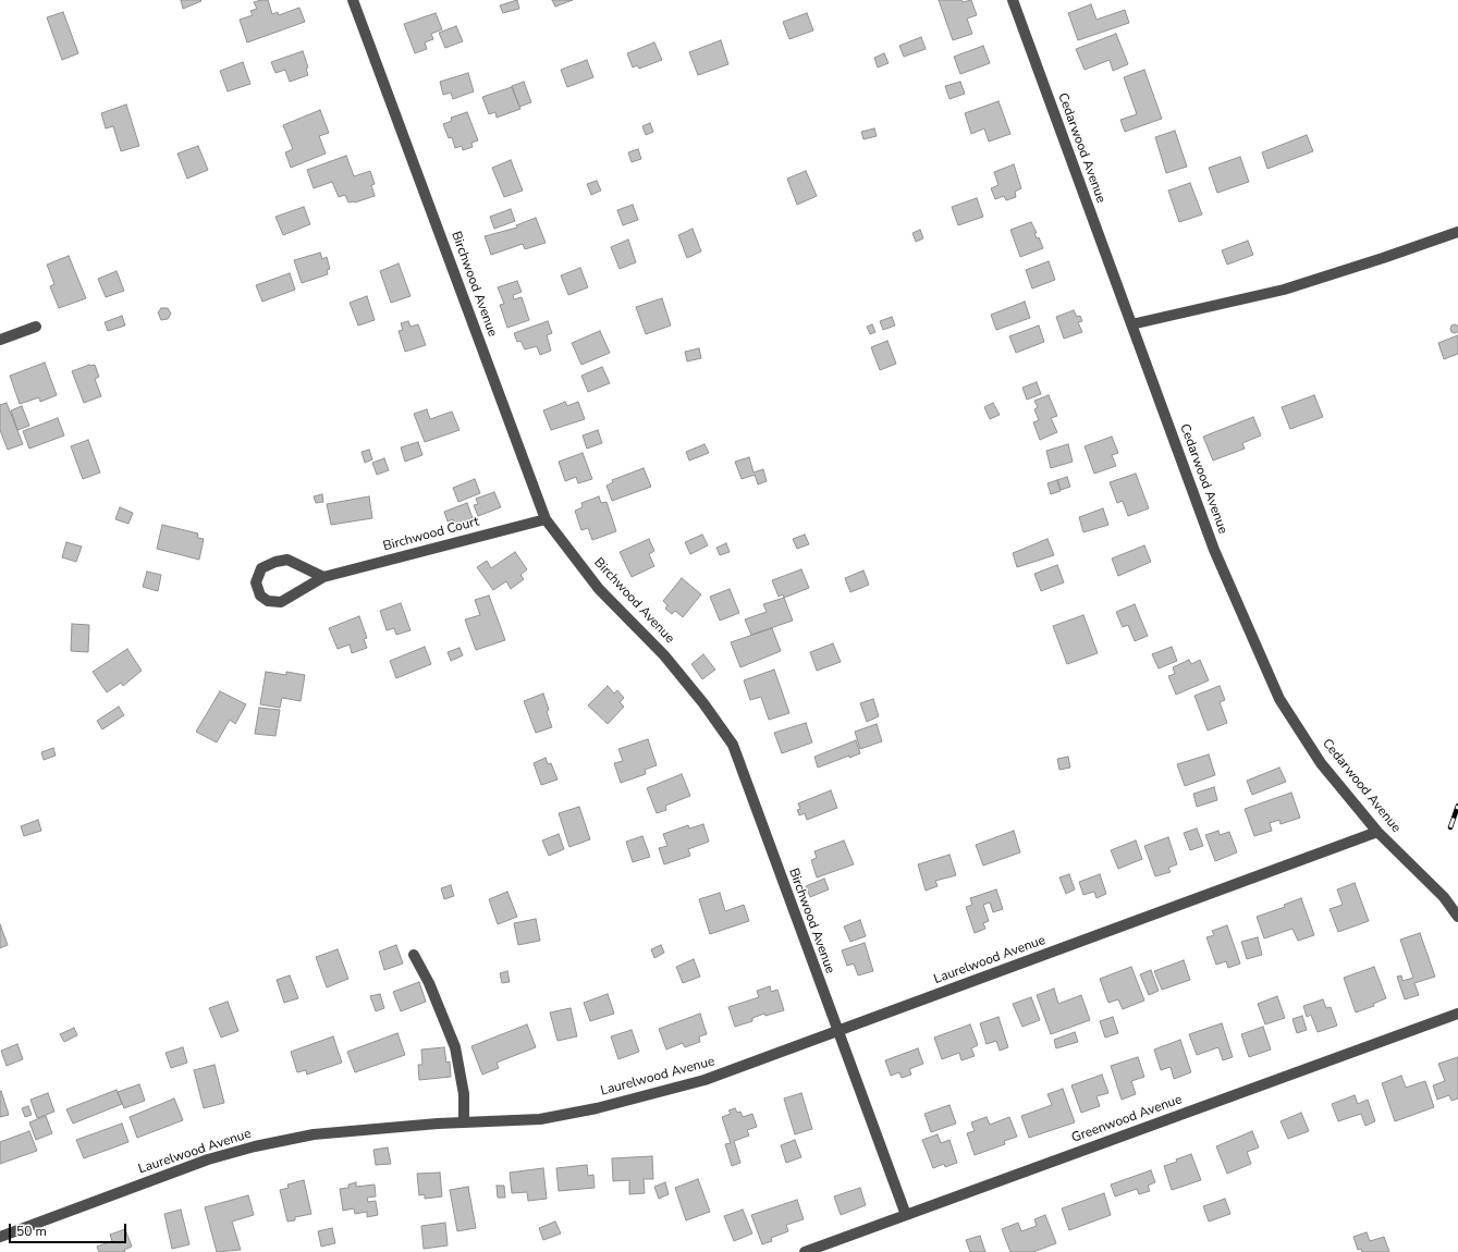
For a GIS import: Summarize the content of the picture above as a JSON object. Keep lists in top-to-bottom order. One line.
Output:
{"streets":{"street":["Cedarwood Avenue","Birchwood Avenue","Birchwood Court","Laurelwood Avenue","Greenwood Avenue"]},"crossings":[["Cedarwood Avenue","Laurelwood Avenue"],["Birchwood Avenue","Birchwood Court"],["Birchwood Avenue","Laurelwood Avenue"],["Birchwood Avenue","Greenwood Avenue"]],"scale_bar":"50 m"}
